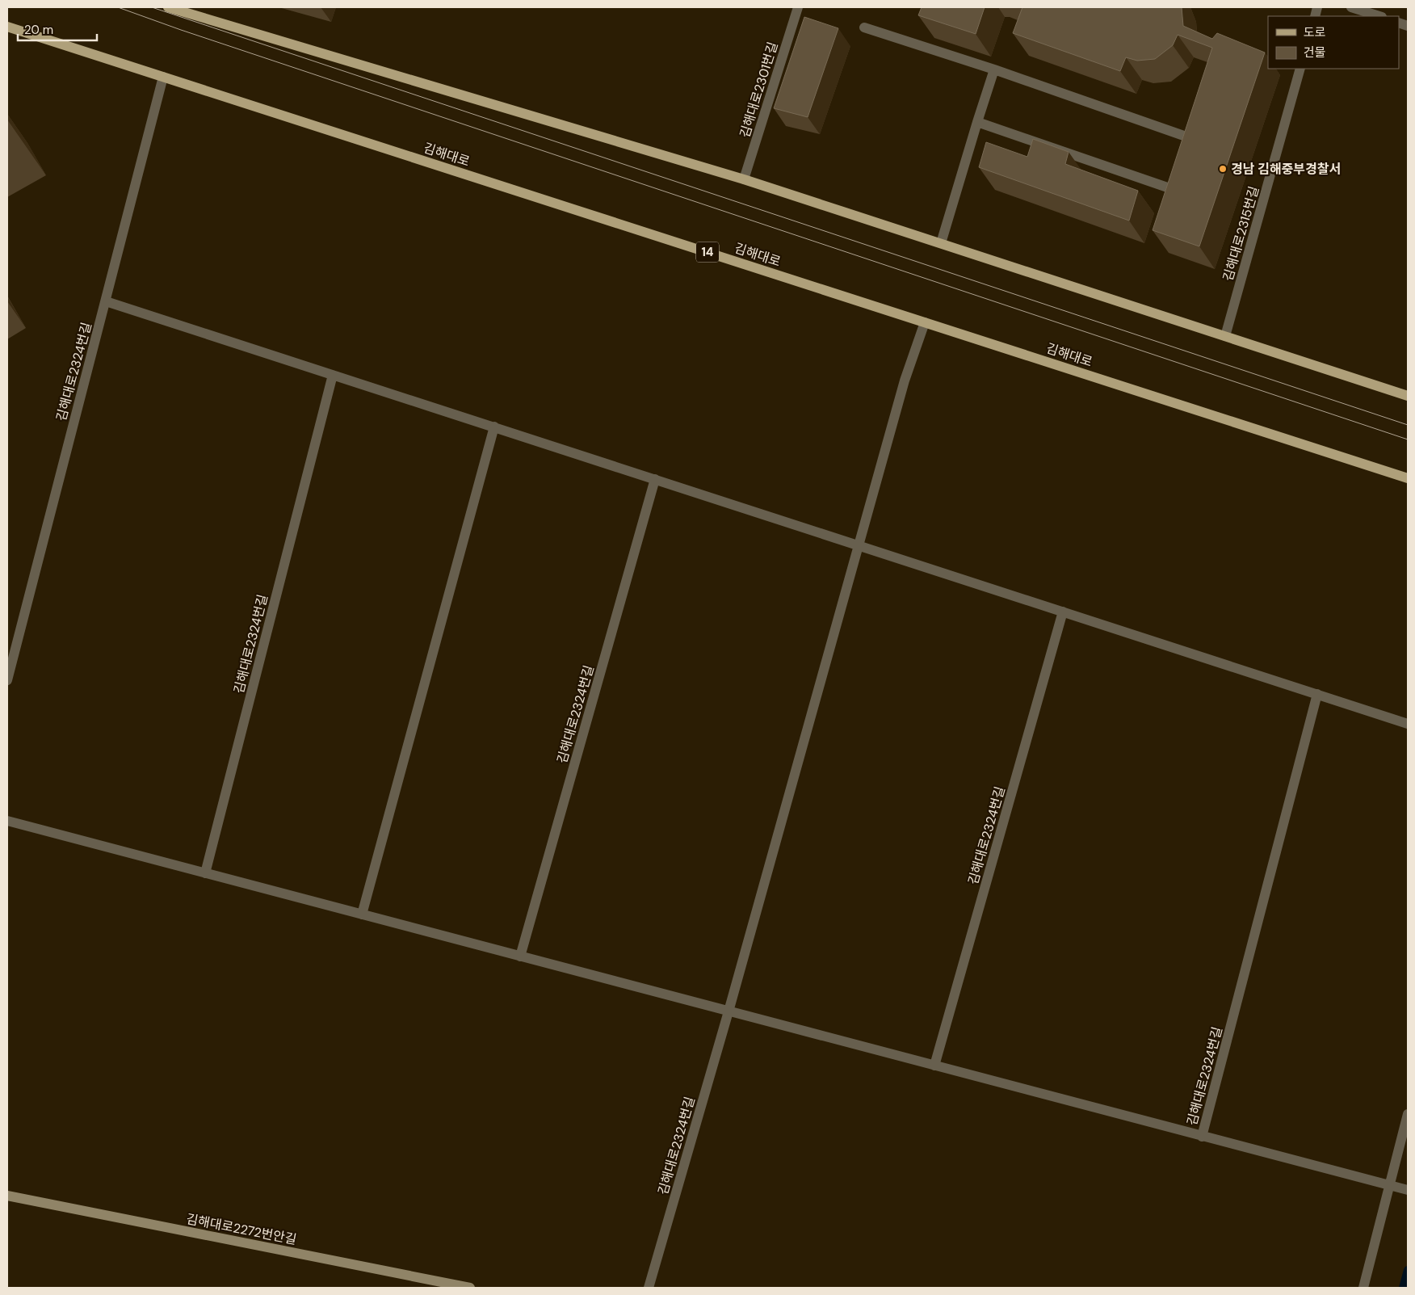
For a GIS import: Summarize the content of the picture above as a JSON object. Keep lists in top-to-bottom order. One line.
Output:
{"streets":{"main road":["김해대로","14","김해대로2272번안길"],"street":["김해대로2301번길","김해대로2315번길","김해대로2324번길"]},"crossings":[["김해대로","김해대로2324번길"]],"places":["경남 김해중부경찰서"],"legend":["도로","건물"],"scale_bar":"20 m"}
